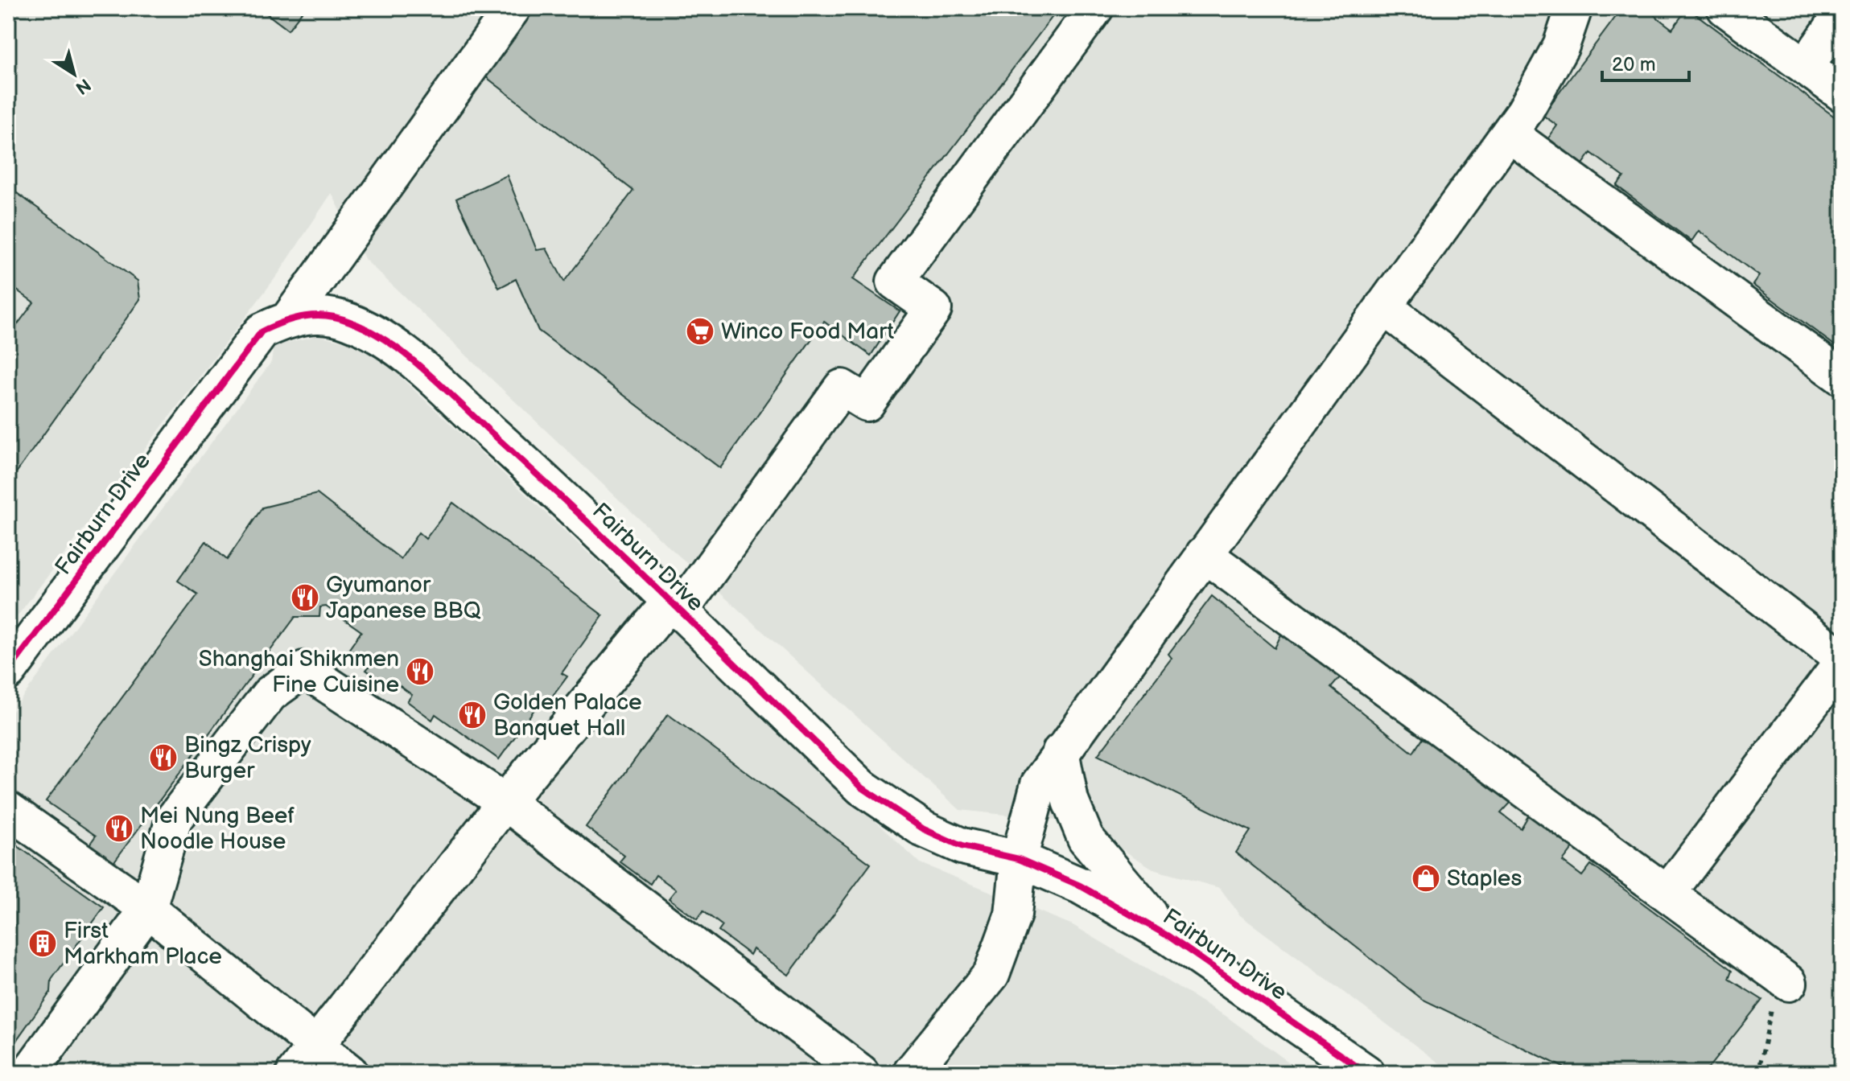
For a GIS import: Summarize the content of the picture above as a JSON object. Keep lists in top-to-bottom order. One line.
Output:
{"streets":{"street":["Fairburn Drive"]},"places":{"supermarket":["Winco Food Mart"],"restaurant":["Gyumanor Japanese BBQ","Shanghai Shiknmen Fine Cuisine","Golden Palace Banquet Hall","Bingz Crispy Burger","Mei Nung Beef Noodle House"],"shop":["Staples"],"building":["First Markham Place"]},"scale_bar":"20 m","north":"bottom right"}
